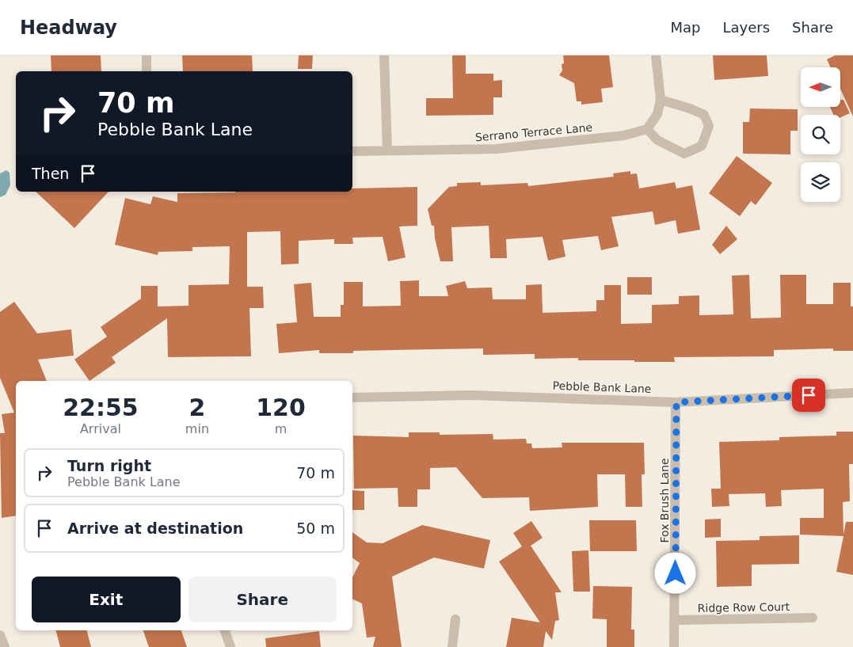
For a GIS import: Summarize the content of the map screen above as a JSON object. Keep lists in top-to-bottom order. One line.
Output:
{"streets":{"street":["Serrano Terrace Lane","Pebble Bank Lane","Fox Brush Lane","Ridge Row Court"]},"crossings":[["Pebble Bank Lane","Fox Brush Lane"],["Fox Brush Lane","Ridge Row Court"]],"north":"left","page":{"header":"Headway","nav":["Map","Layers","Share"],"turn":["70 m","Pebble Bank Lane"],"then":"Then","eta":["22:55","Arrival","2","min","120","m"],"list":[{"name":"Turn right","note":"Pebble Bank Lane","value":"70 m"},{"name":"Arrive at destination","value":"50 m"}],"buttons":["Exit","Share"]}}
